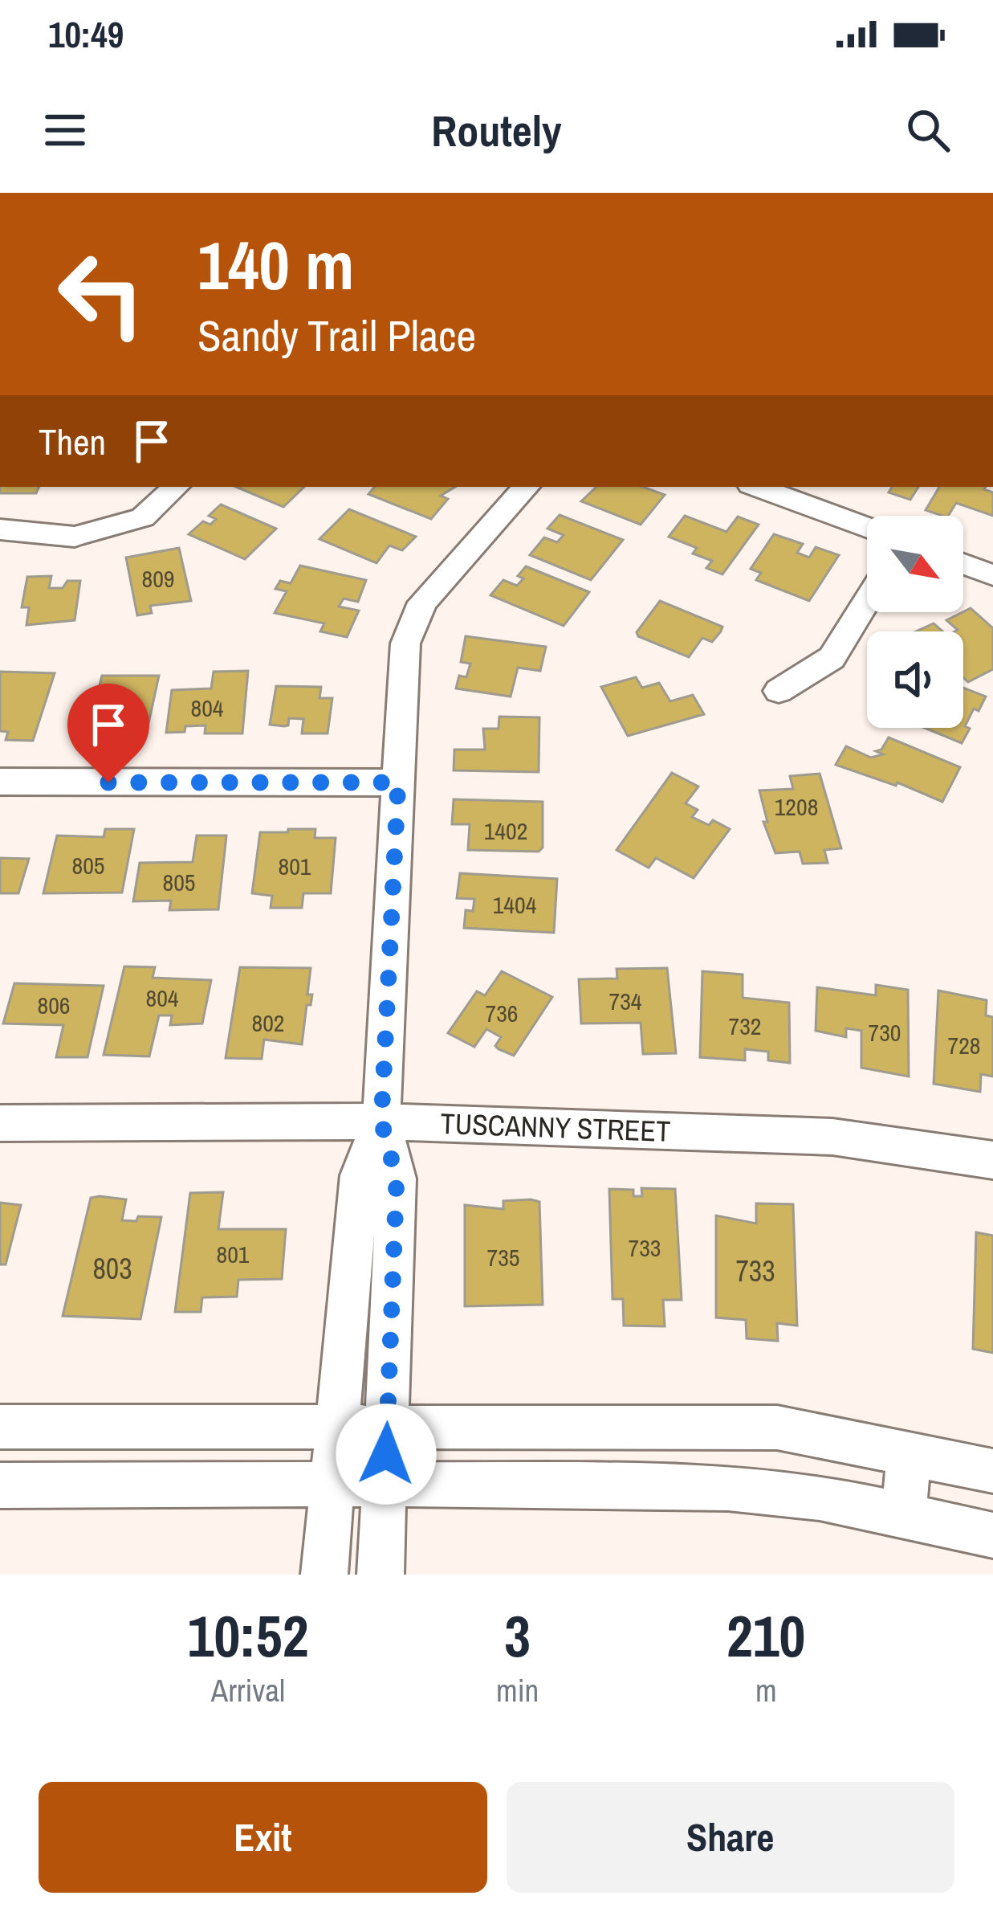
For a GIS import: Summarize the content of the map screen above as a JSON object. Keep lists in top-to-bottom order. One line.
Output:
{"streets":{"street":["TUSCANNY STREET"]},"house_numbers":["809","804","1208","1402","805","801","805","1404","804","734","806","736","802","732","730","728","733","801","735","803","733"],"north":"bottom right","page":{"status":"10:49","header":"Routely","turn":["140 m","Sandy Trail Place"],"then":"Then","eta":["10:52","Arrival","3","min","210","m"],"buttons":["Exit","Share"]}}
